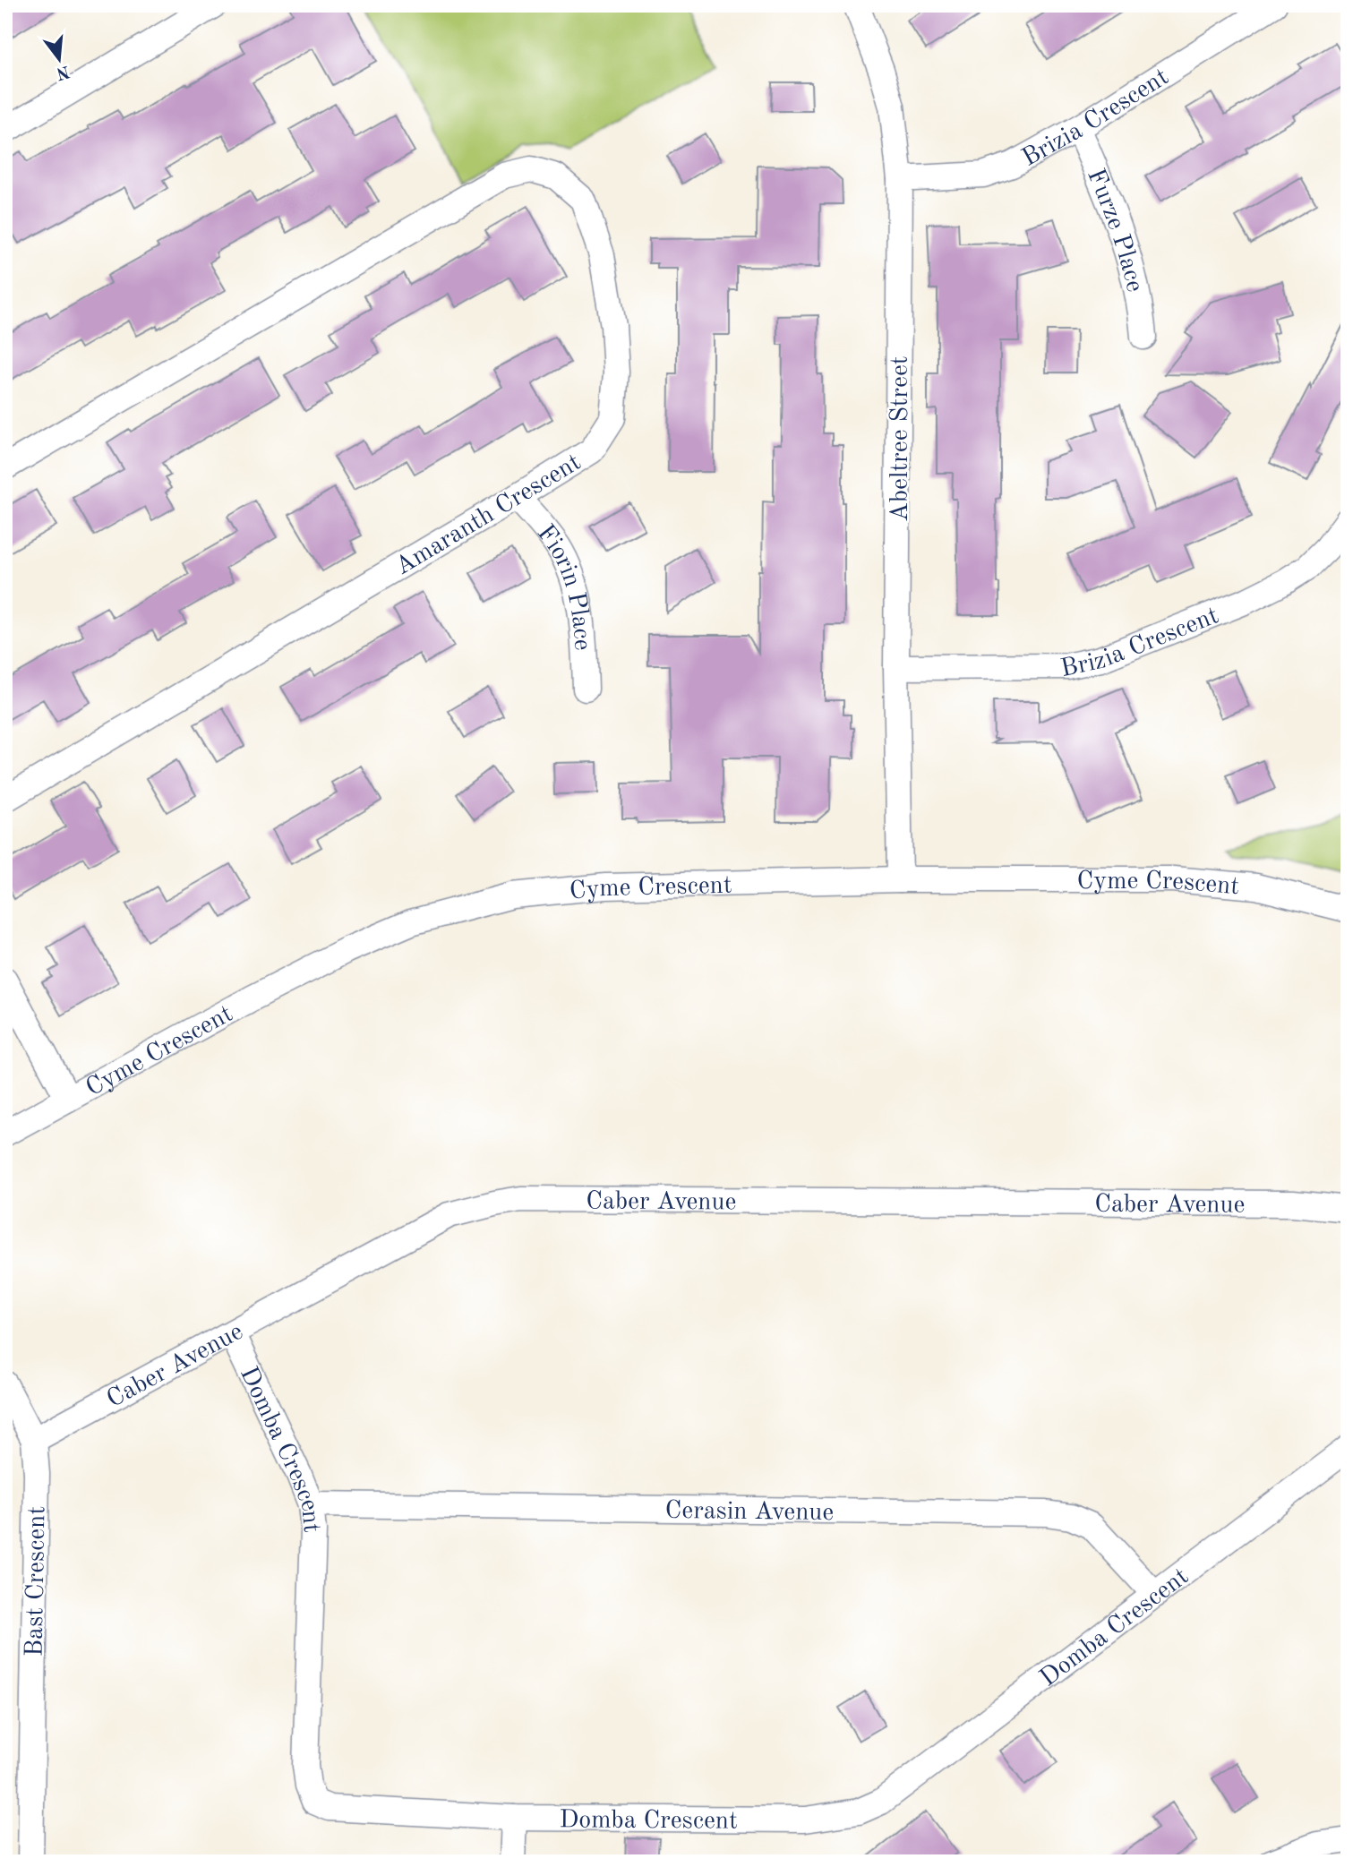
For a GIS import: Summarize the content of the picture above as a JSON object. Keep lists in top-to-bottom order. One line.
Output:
{"streets":{"street":["Brizia Crescent","Furze Place","Abeltree Street","Amaranth Crescent","Fiorin Place","Cyme Crescent","Caber Avenue","Domba Crescent","Cerasin Avenue","Bast Crescent"]},"crossings":[["Brizia Crescent","Furze Place"],["Brizia Crescent","Abeltree Street"],["Abeltree Street","Cyme Crescent"],["Amaranth Crescent","Fiorin Place"],["Caber Avenue","Domba Crescent"],["Caber Avenue","Bast Crescent"],["Domba Crescent","Cerasin Avenue"]],"north":"bottom"}
